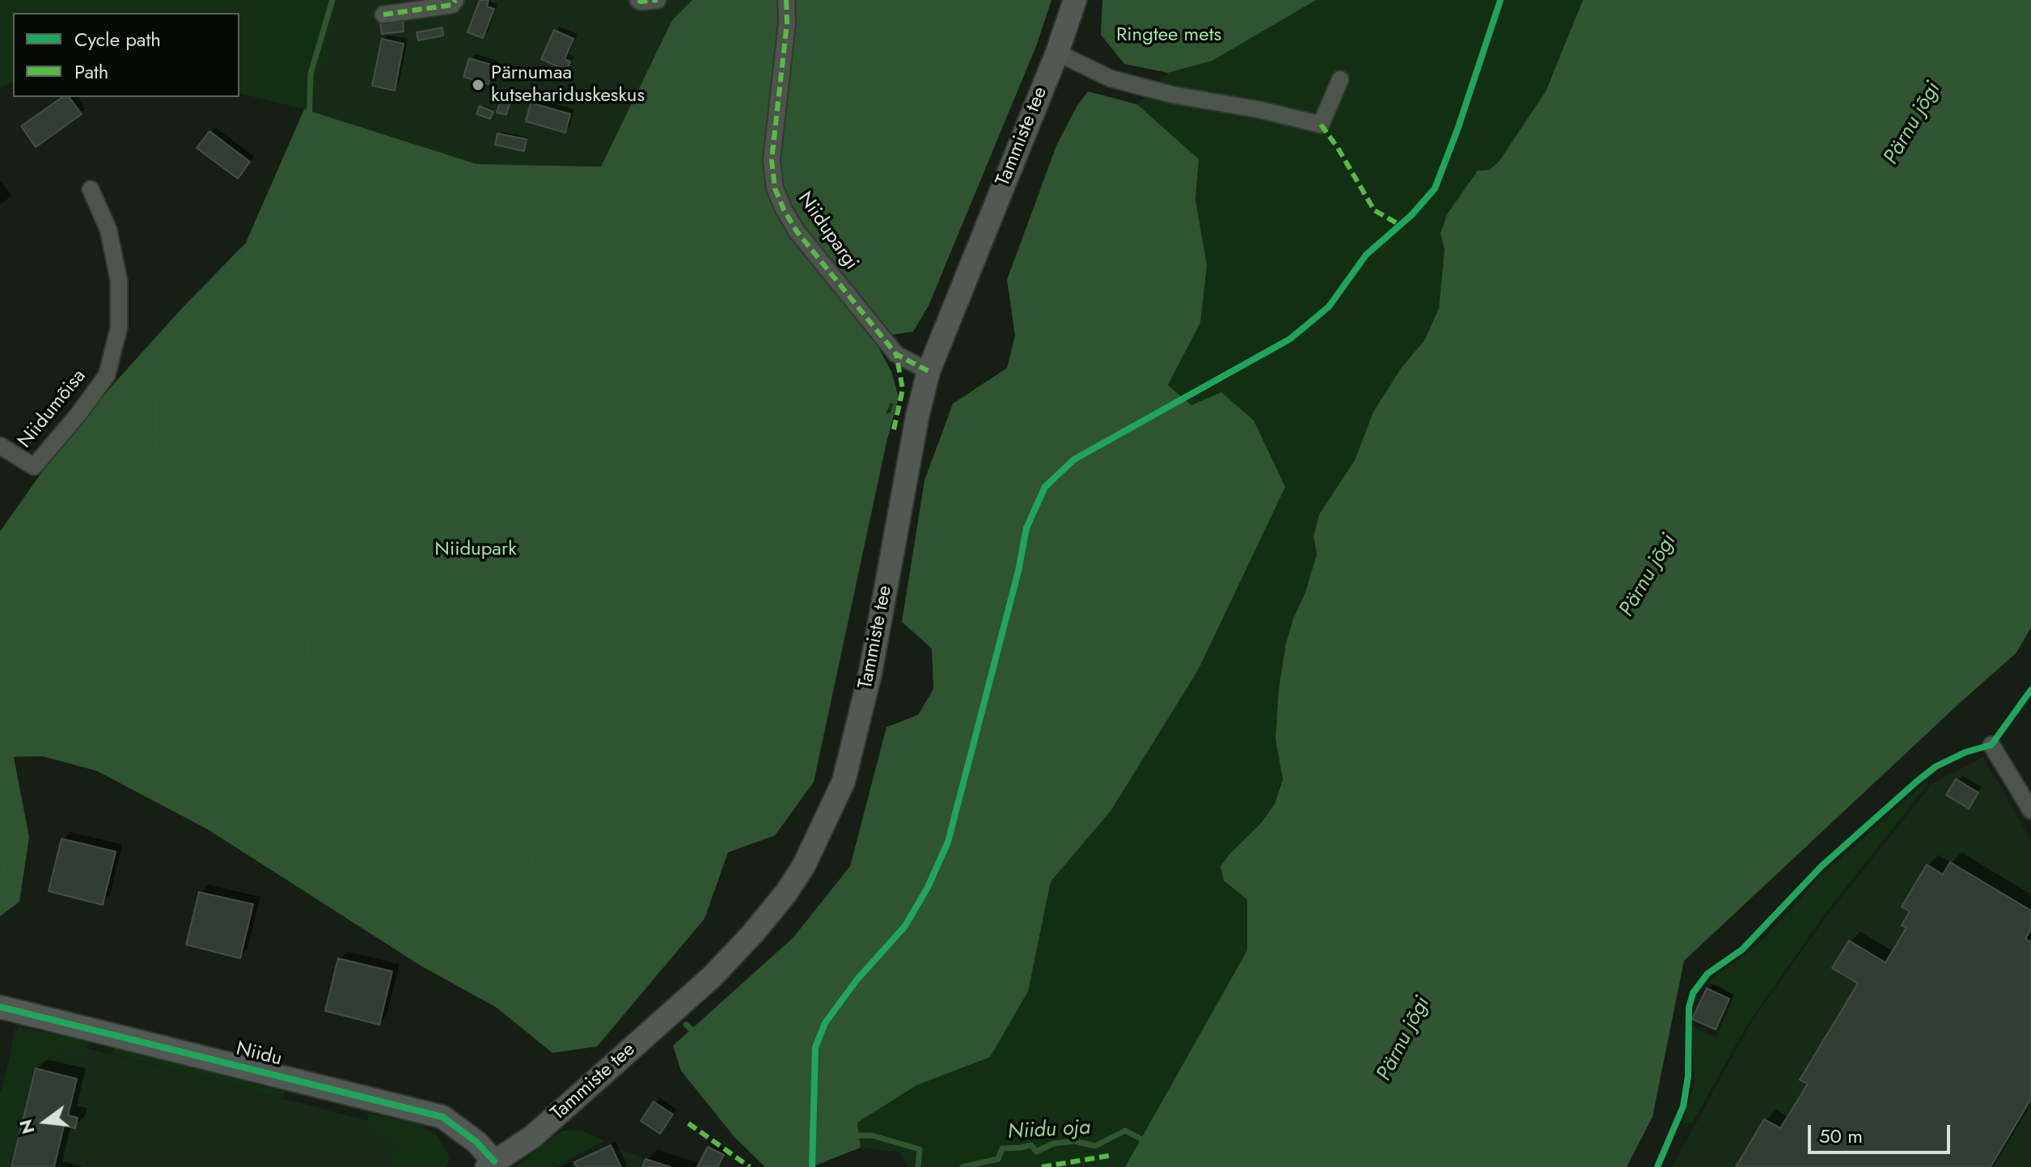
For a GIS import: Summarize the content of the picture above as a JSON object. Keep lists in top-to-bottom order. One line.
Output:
{"streets":{"main road":["Tammiste tee","Niidu"],"street":["Niidupargi","Niidumõisa"]},"crossings":[["Tammiste tee","Niidupargi"],["Tammiste tee","Niidu"]],"water":["Pärnu jõgi","Niidu oja"],"parks":["Ringtee mets","Niidupark"],"places":["Pärnumaa kutsehariduskeskus"],"legend":["Cycle path","Path"],"scale_bar":"50 m","north":"left"}
